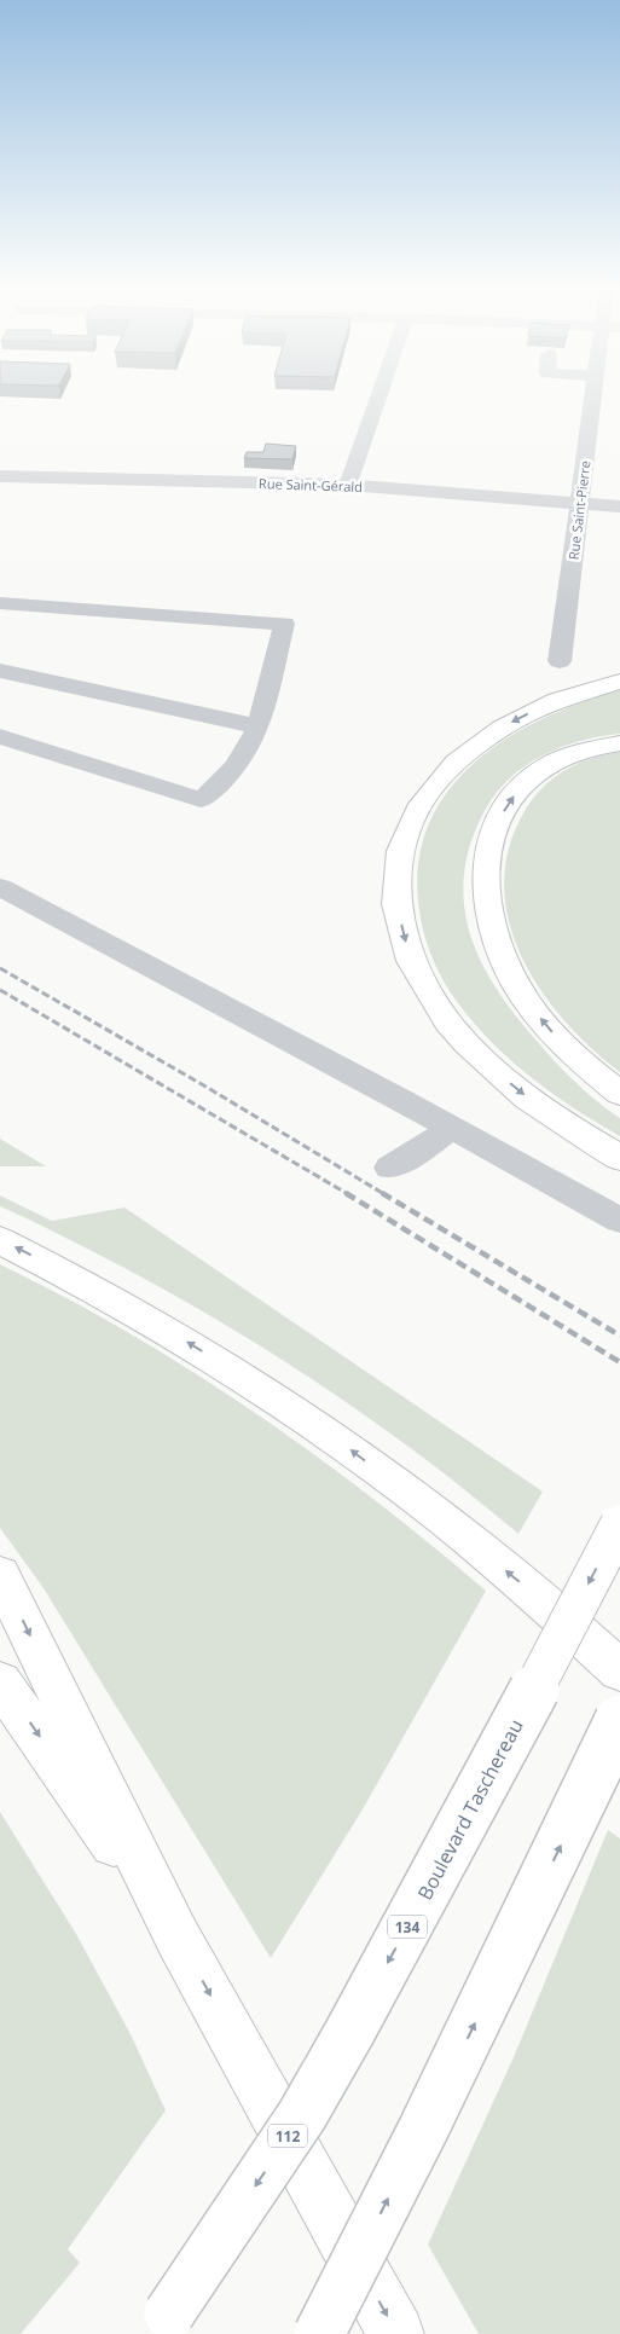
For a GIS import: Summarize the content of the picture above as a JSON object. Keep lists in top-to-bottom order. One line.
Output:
{"streets":{"highway":["Boulevard Taschereau","134","112"],"street":["Rue Saint-Gérald","Rue Saint-Pierre"]},"crossings":[["Rue Saint-Gérald","Rue Saint-Pierre"]]}
